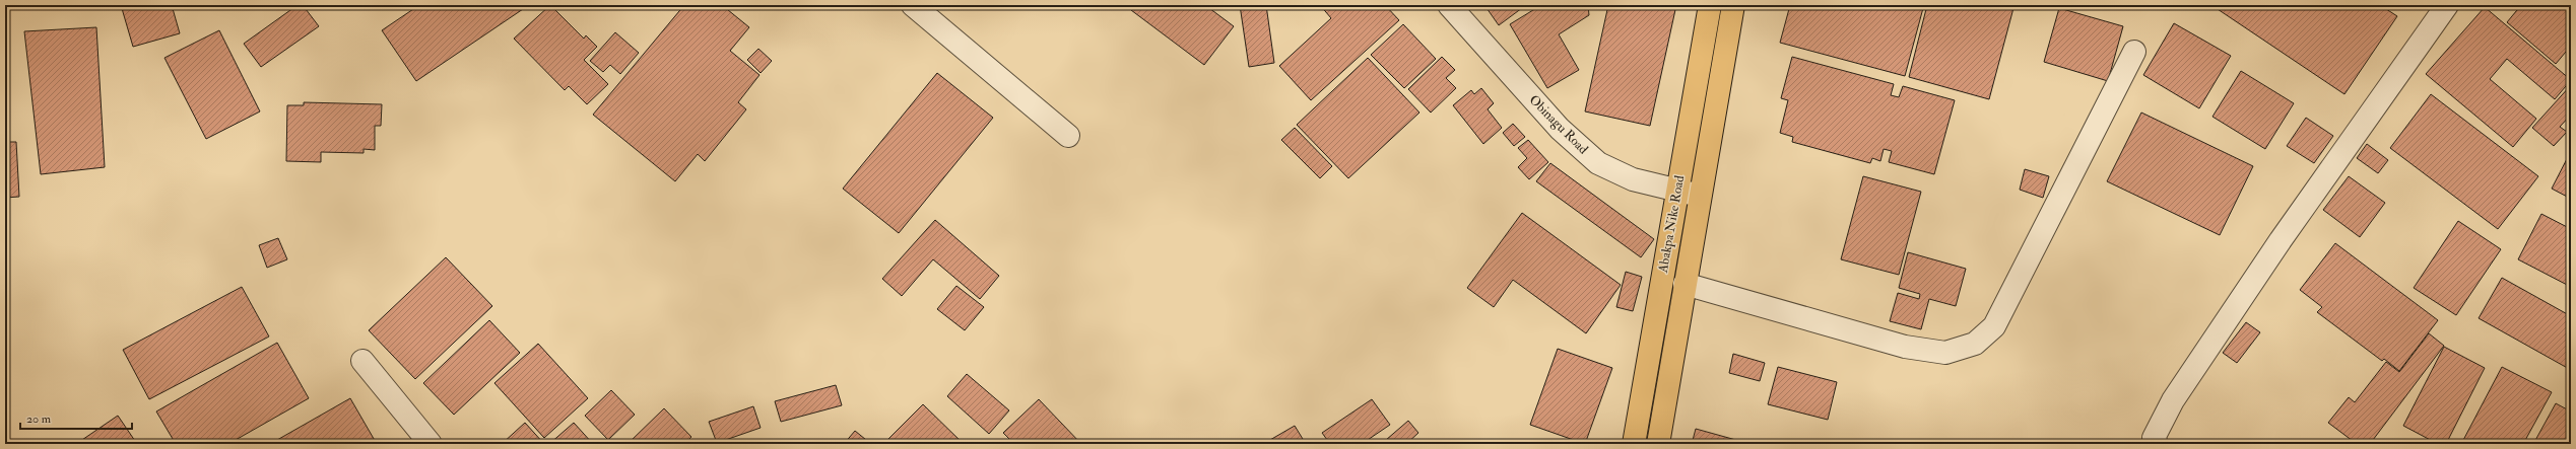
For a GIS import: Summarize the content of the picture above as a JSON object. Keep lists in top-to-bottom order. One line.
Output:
{"streets":{"main road":["Abakpa Nike Road"],"street":["Obinagu Road"]},"crossings":[["Obinagu Road","Abakpa Nike Road"]],"scale_bar":"20 m"}
